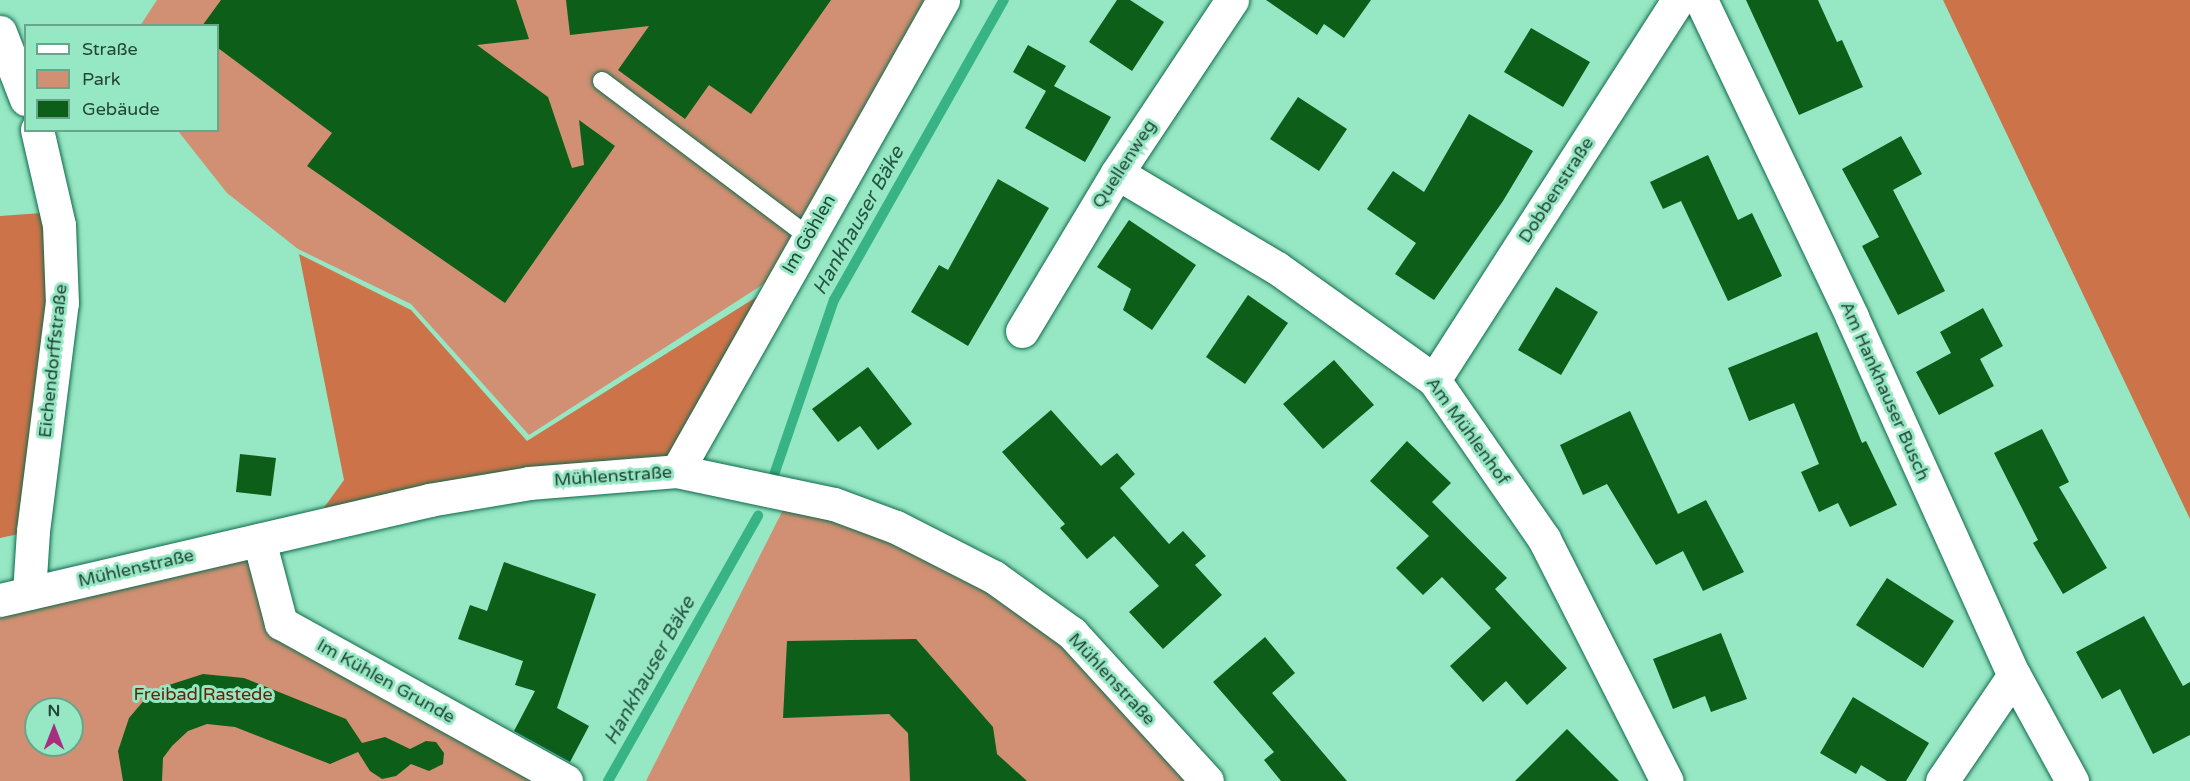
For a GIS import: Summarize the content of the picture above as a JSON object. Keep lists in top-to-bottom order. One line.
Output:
{"streets":{"street":["Quellenweg","Dobbenstraße","Im Göhlen","Eichendorffstraße","Am Hankhauser Busch","Am Mühlenhof","Mühlenstraße","Im Kühlen Grunde"]},"crossings":[["Quellenweg","Am Mühlenhof"],["Dobbenstraße","Am Mühlenhof"],["Im Göhlen","Mühlenstraße"],["Eichendorffstraße","Mühlenstraße"],["Mühlenstraße","Im Kühlen Grunde"]],"water":["Hankhauser Bäke"],"parks":["Freibad Rastede"],"legend":["Straße","Park","Gebäude"],"north":"top"}
